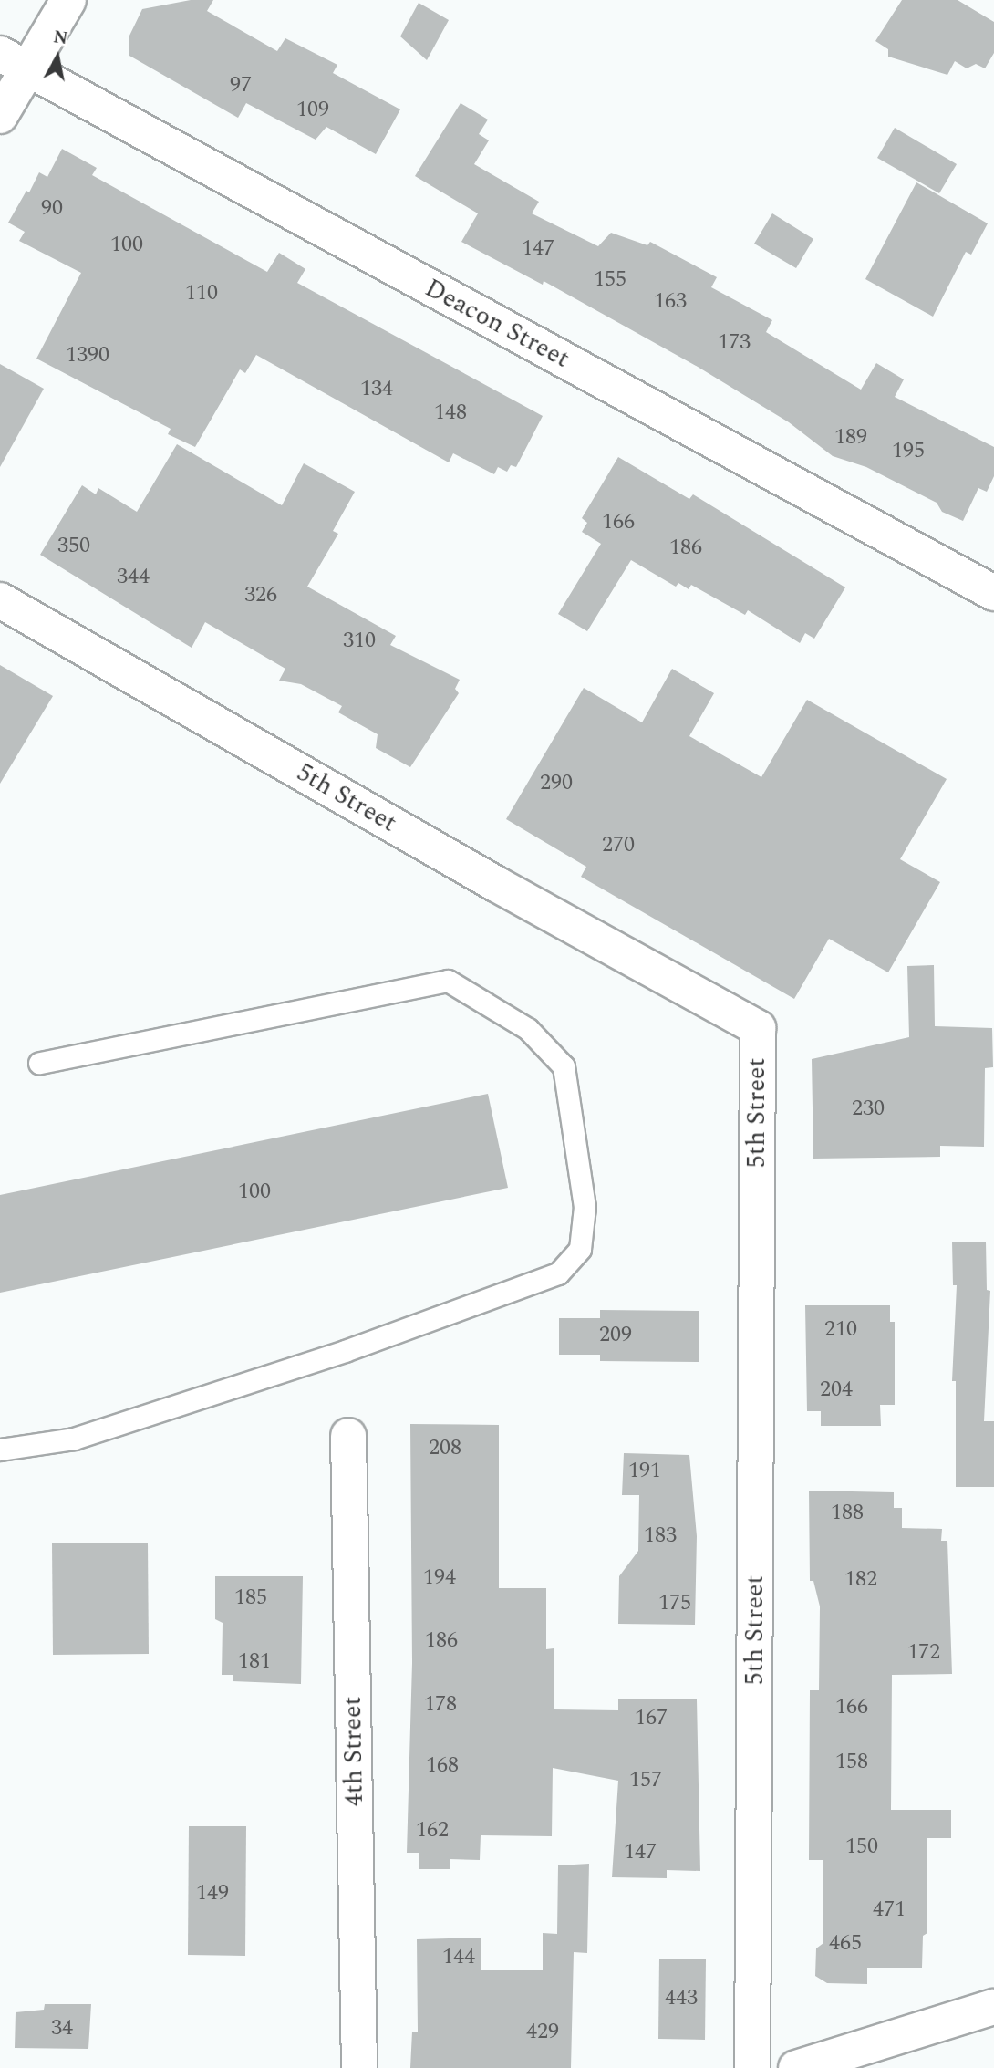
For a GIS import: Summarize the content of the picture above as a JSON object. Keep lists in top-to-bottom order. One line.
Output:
{"streets":{"street":["Deacon Street","5th Street","4th Street"]},"house_numbers":["97","109","90","100","147","155","110","163","173","1390","134","148","189","195","166","350","186","344","326","310","290","270","230","100","210","209","204","208","191","188","183","194","182","185","175","186","172","181","178","166","167","158","168","157","162","150","147","149","471","465","144","443","34","429"],"north":"top"}
